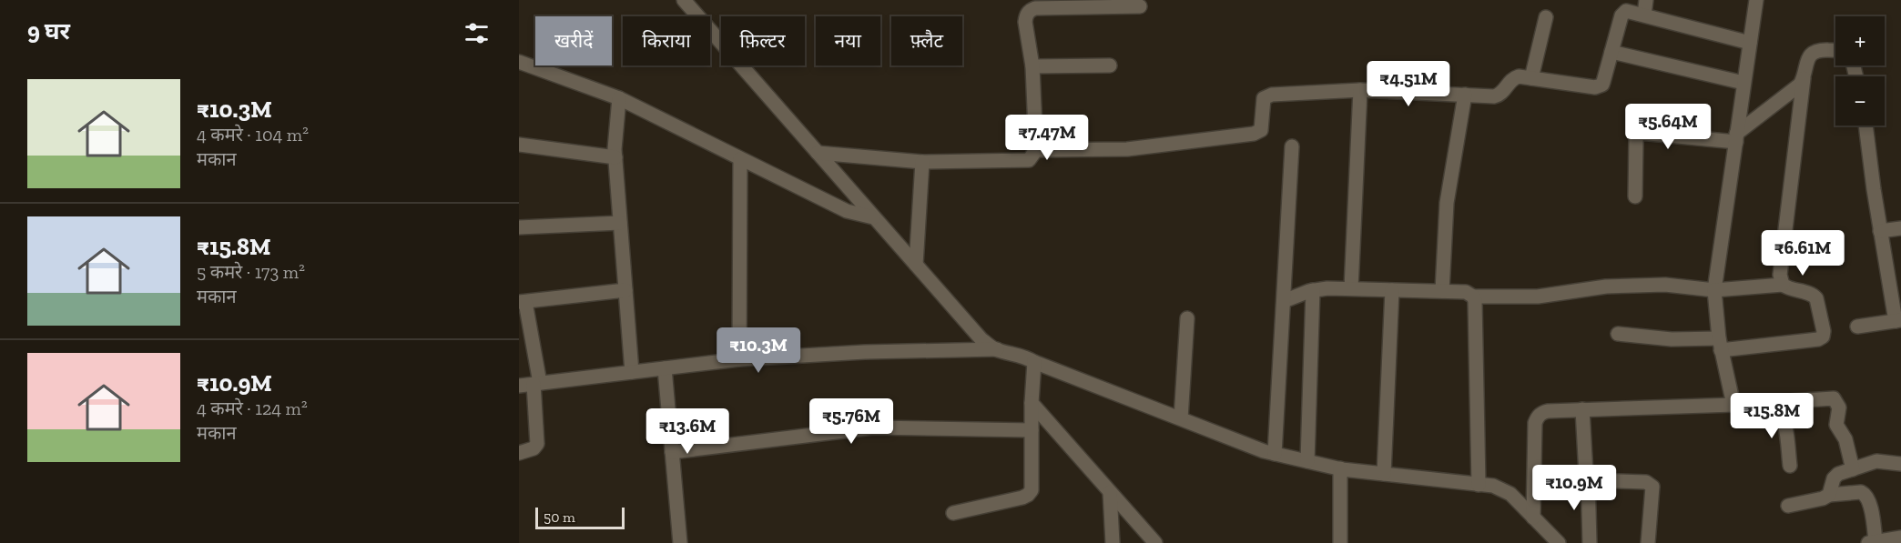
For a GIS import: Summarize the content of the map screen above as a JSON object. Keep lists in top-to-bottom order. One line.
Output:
{"scale_bar":"50 m","page":{"heading":"9 घर","map_buttons":["+","−"],"chip":["खरीदें","किराया","फ़िल्टर","नया","फ़्लैट"],"price":["₹4.51M","₹5.64M","₹7.47M","₹6.61M","₹10.3M","₹15.8M","₹5.76M","₹13.6M","₹10.9M"],"list":[{"name":"₹10.3M","note":"4 कमरे · 104 m² · मकान"},{"name":"₹15.8M","note":"5 कमरे · 173 m² · मकान"},{"name":"₹10.9M","note":"4 कमरे · 124 m² · मकान"}],"scale":"50 m"}}
